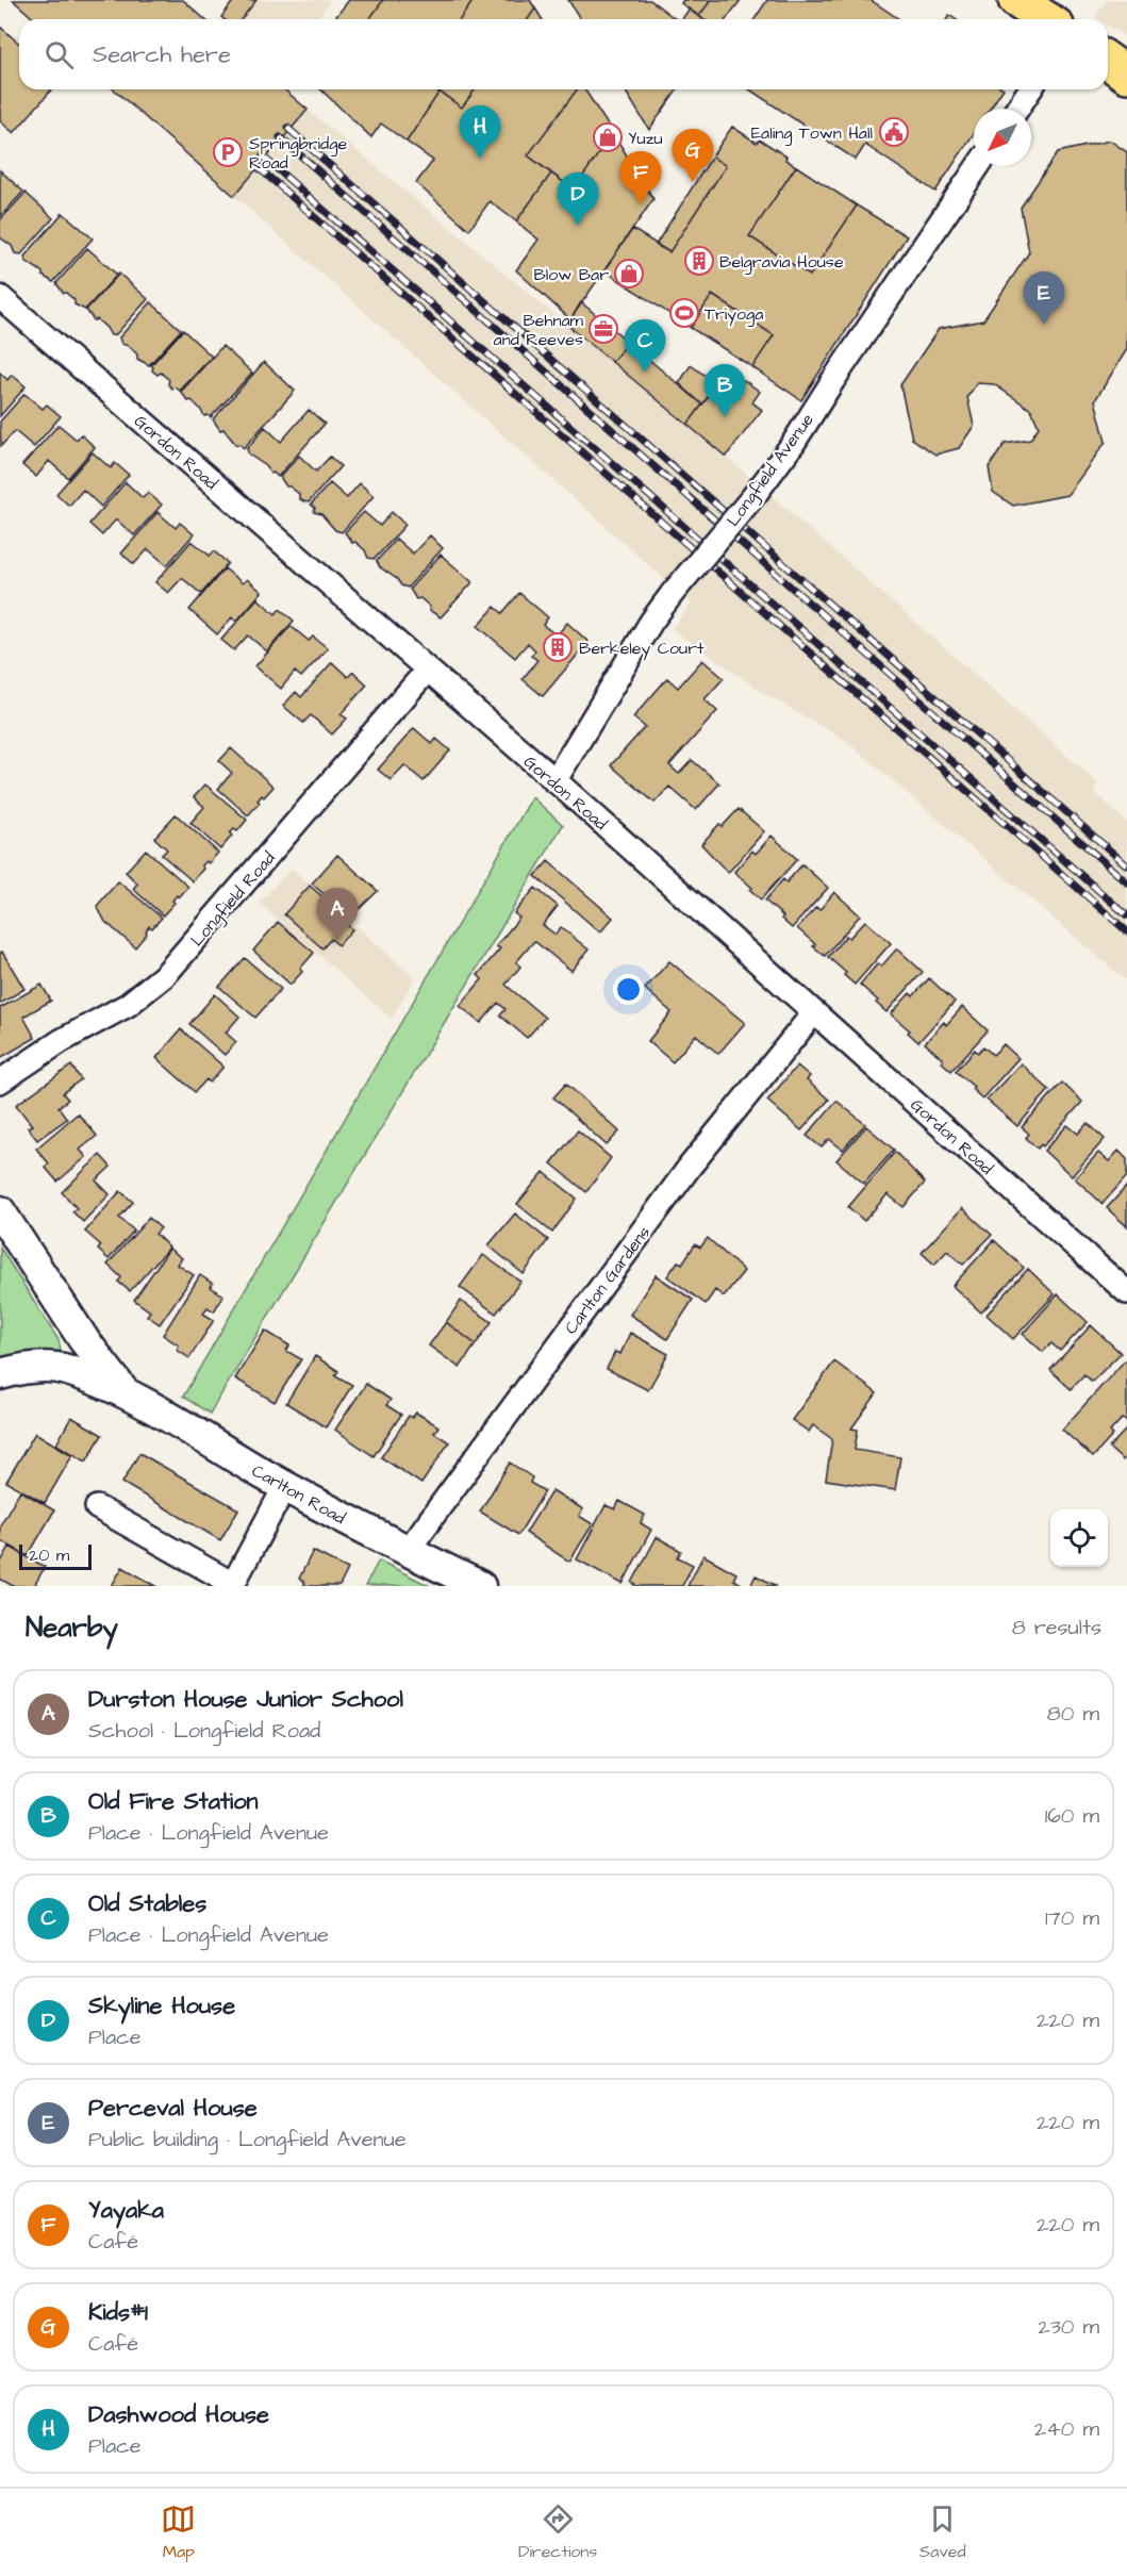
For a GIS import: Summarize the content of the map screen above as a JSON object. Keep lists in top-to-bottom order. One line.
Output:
{"streets":{"street":["Gordon Road","Longfield Avenue","Longfield Road","Carlton Gardens","Carlton Road"]},"crossings":[["Gordon Road","Longfield Avenue"],["Gordon Road","Longfield Road"],["Gordon Road","Carlton Gardens"],["Carlton Gardens","Carlton Road"]],"places":{"public building":["Ealing Town Hall"],"shop":["Yuzu","Blow Bar"],"parking":["Springbridge Road"],"building":["Belgravia House","Berkeley Court"],"sports":["Triyoga"],"office":["Behnam and Reeves"]},"scale_bar":"20 m","north":"bottom left","page":{"search":"Search here","pins":["H","G","F","D","E","C","B","A"],"scale":"20 m","heading":["Nearby","8 results"],"list":[{"mark":"A","name":"Durston House Junior School","note":"School · Longfield Road","value":"80 m"},{"mark":"B","name":"Old Fire Station","note":"Place · Longfield Avenue","value":"160 m"},{"mark":"C","name":"Old Stables","note":"Place · Longfield Avenue","value":"170 m"},{"mark":"D","name":"Skyline House","note":"Place","value":"220 m"},{"mark":"E","name":"Perceval House","note":"Public building · Longfield Avenue","value":"220 m"},{"mark":"F","name":"Yayaka","note":"Café","value":"220 m"},{"mark":"G","name":"Kids#1","note":"Café","value":"230 m"},{"mark":"H","name":"Dashwood House","note":"Place","value":"240 m"}],"nav":["Map","Directions","Saved"]}}
